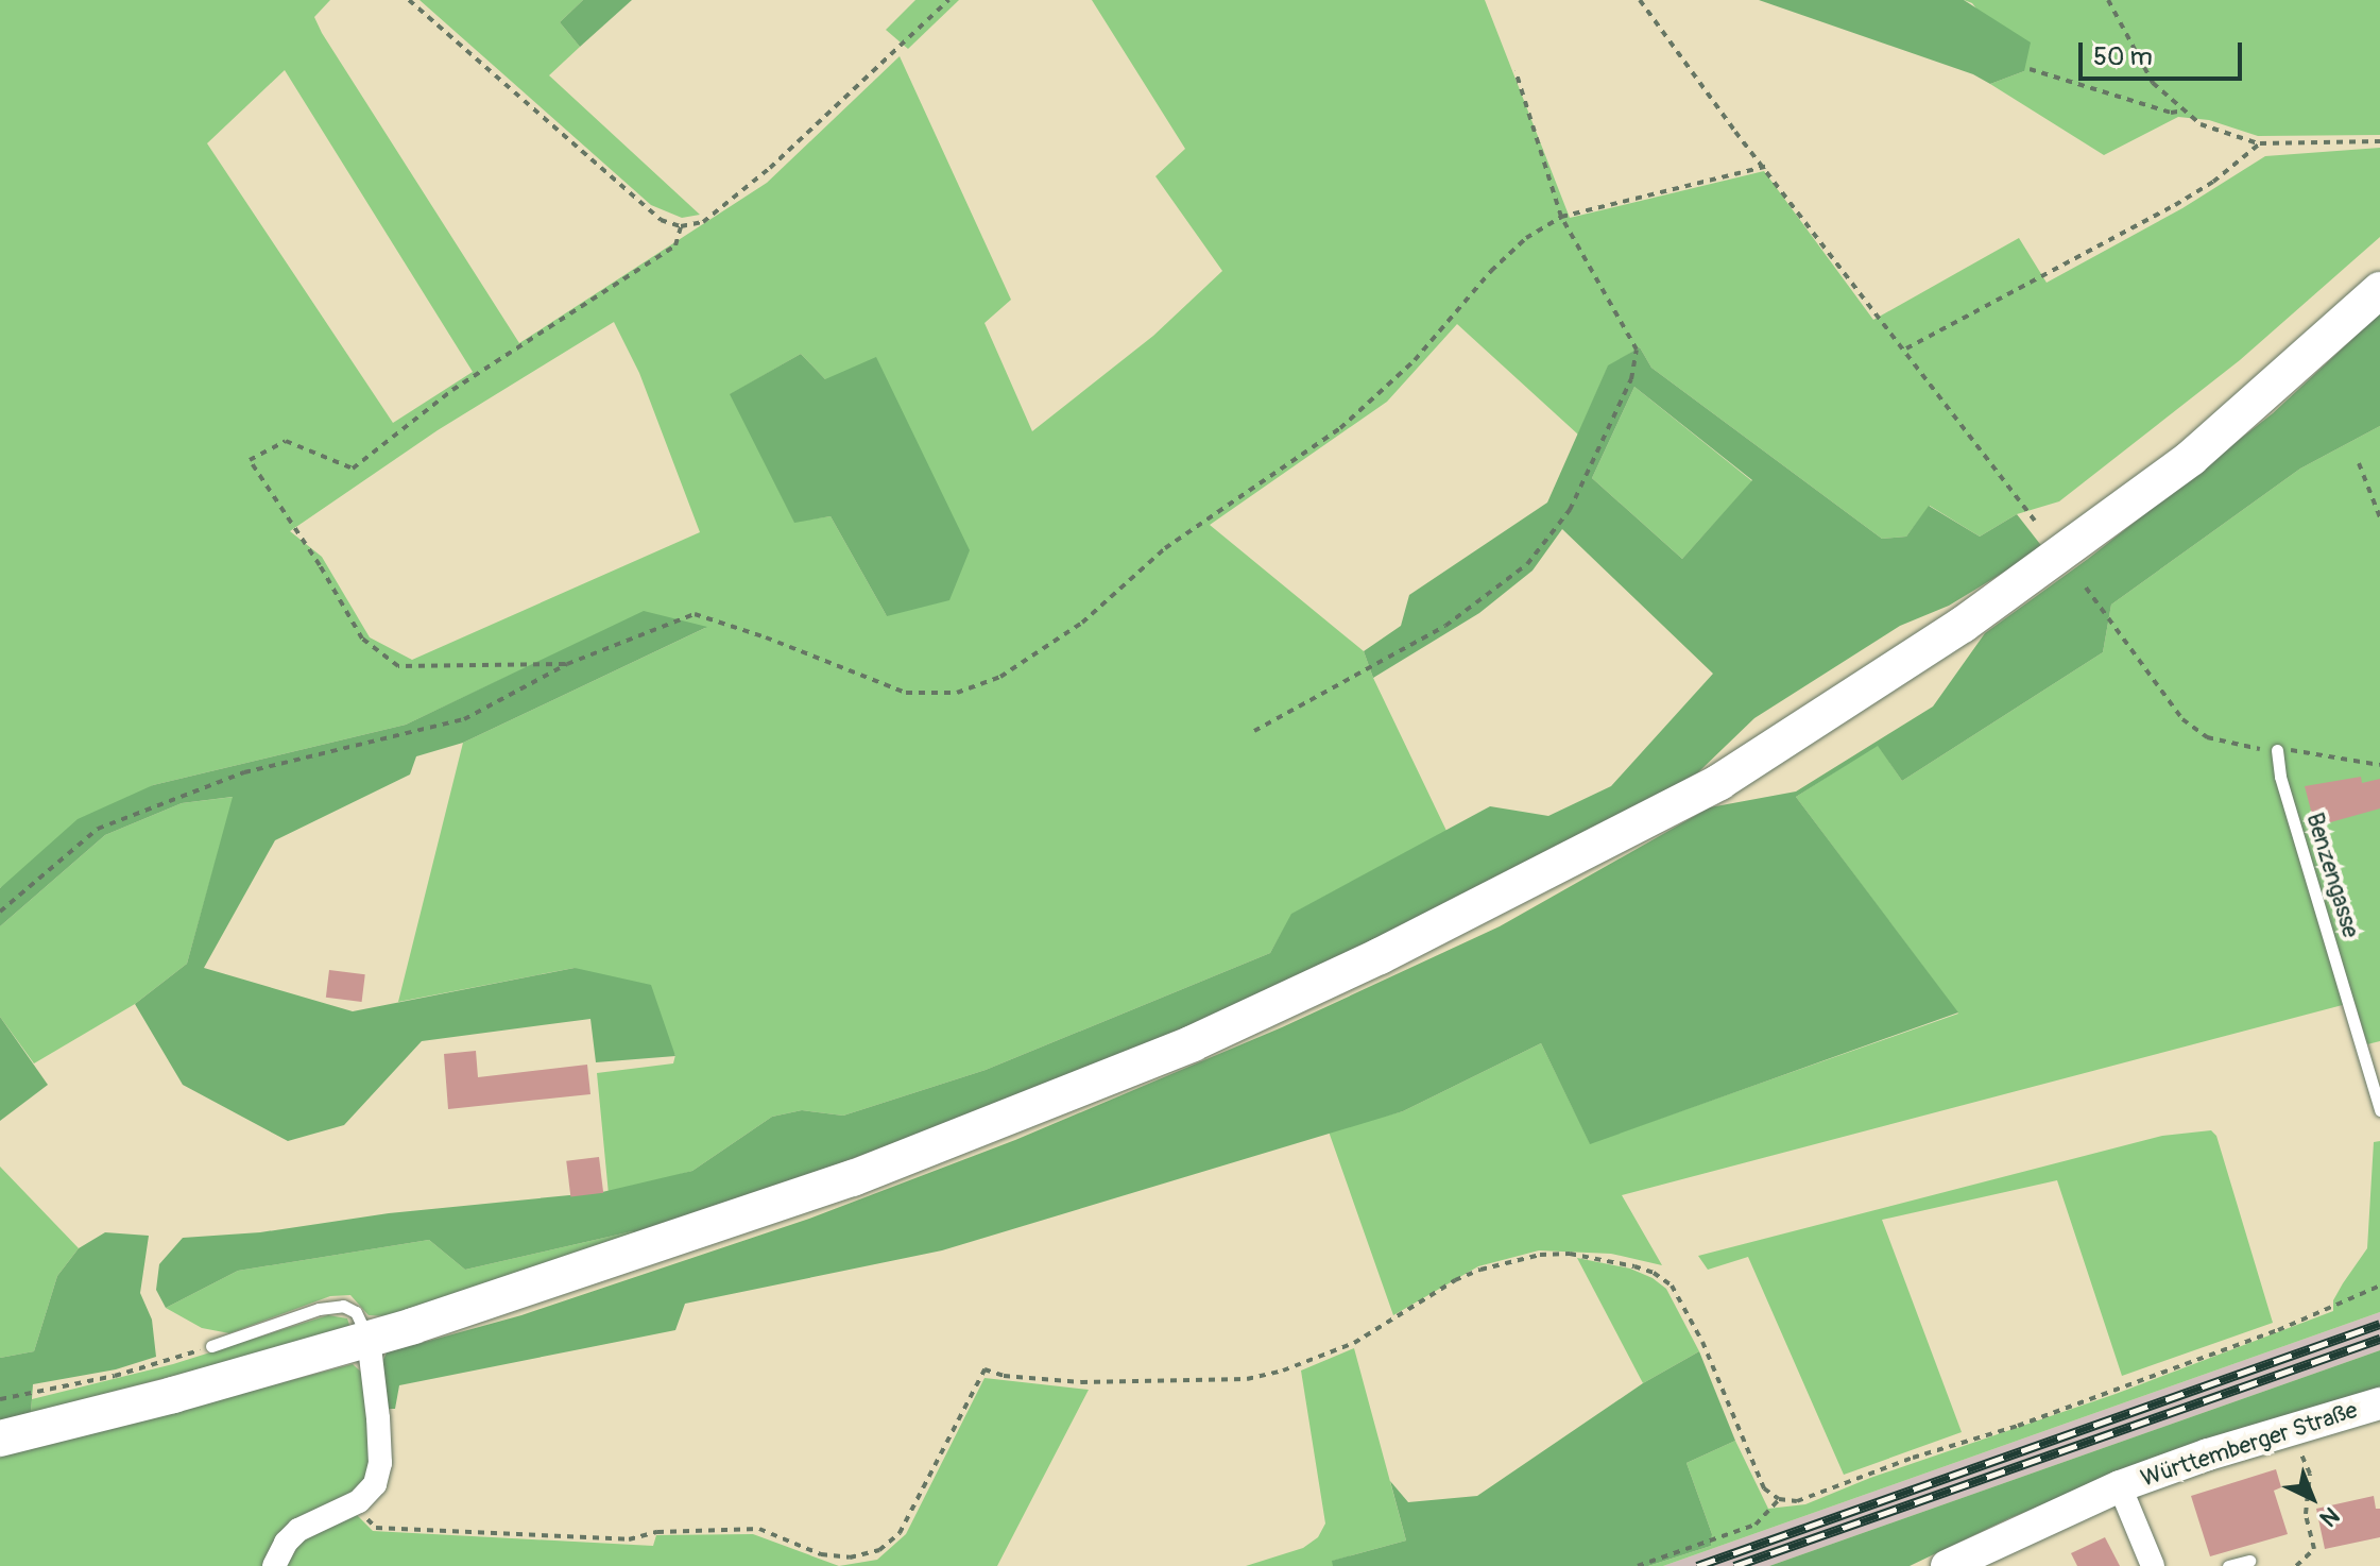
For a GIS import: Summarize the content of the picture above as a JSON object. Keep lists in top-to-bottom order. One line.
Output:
{"streets":{"main road":["Württemberger Straße"],"lane":["Benzengasse"]},"scale_bar":"50 m","north":"bottom right"}
